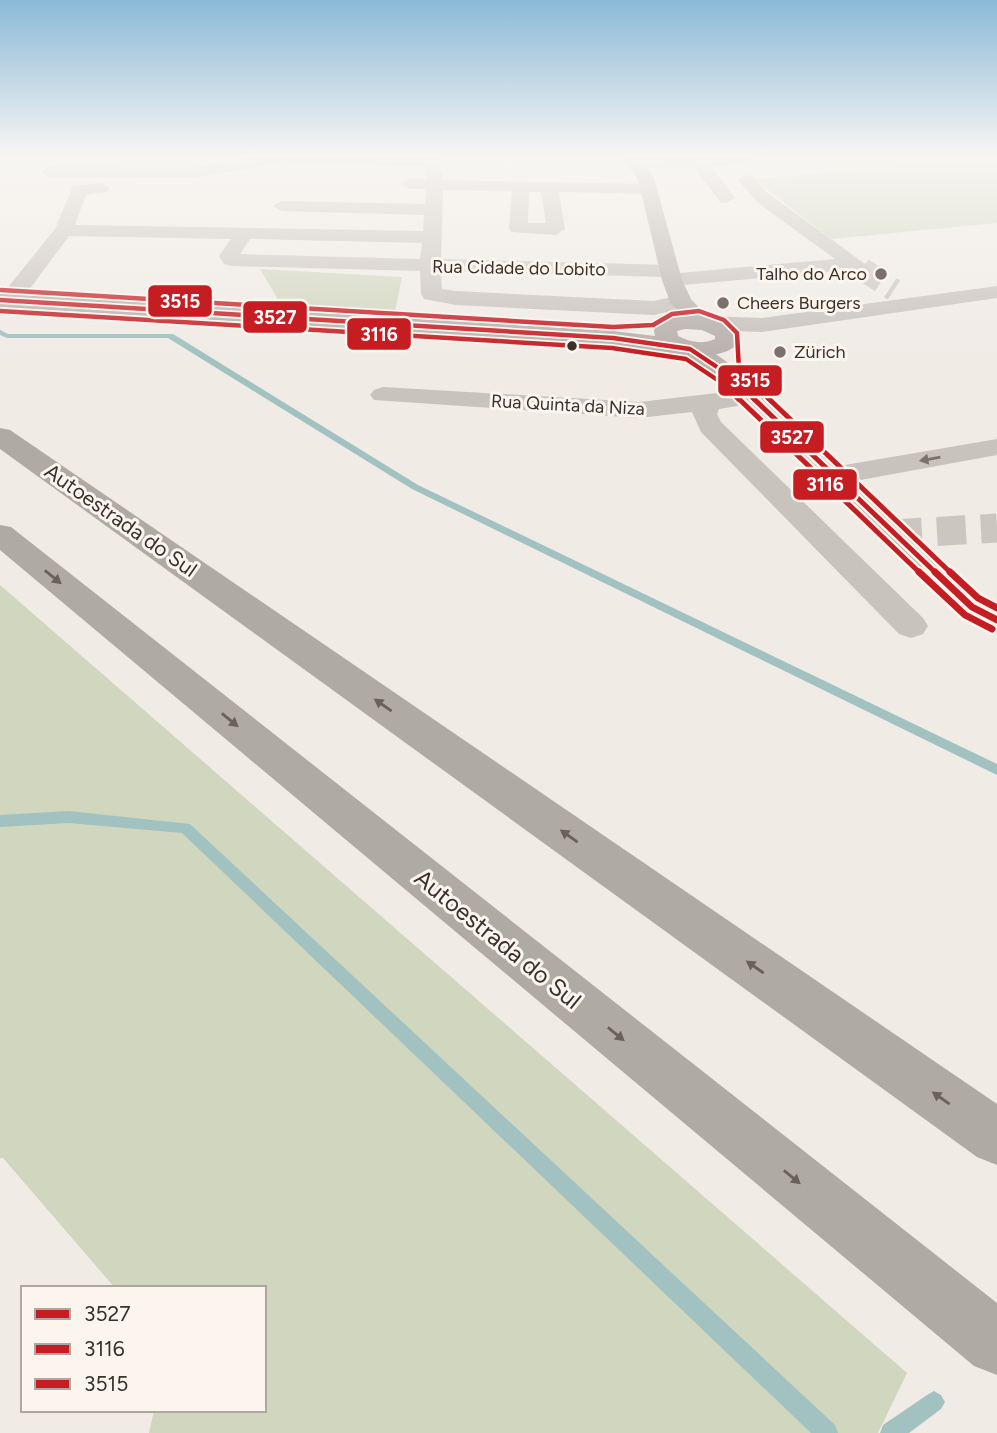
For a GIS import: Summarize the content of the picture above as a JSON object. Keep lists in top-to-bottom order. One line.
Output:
{"streets":{"highway":["Autoestrada do Sul"],"street":["Rua Cidade do Lobito","Rua Quinta da Niza"]},"places":["Talho do Arco","Cheers Burgers","Zürich"],"lines":["transit line 3515","transit line 3527","transit line 3116"],"legend":["3527","3116","3515"]}
